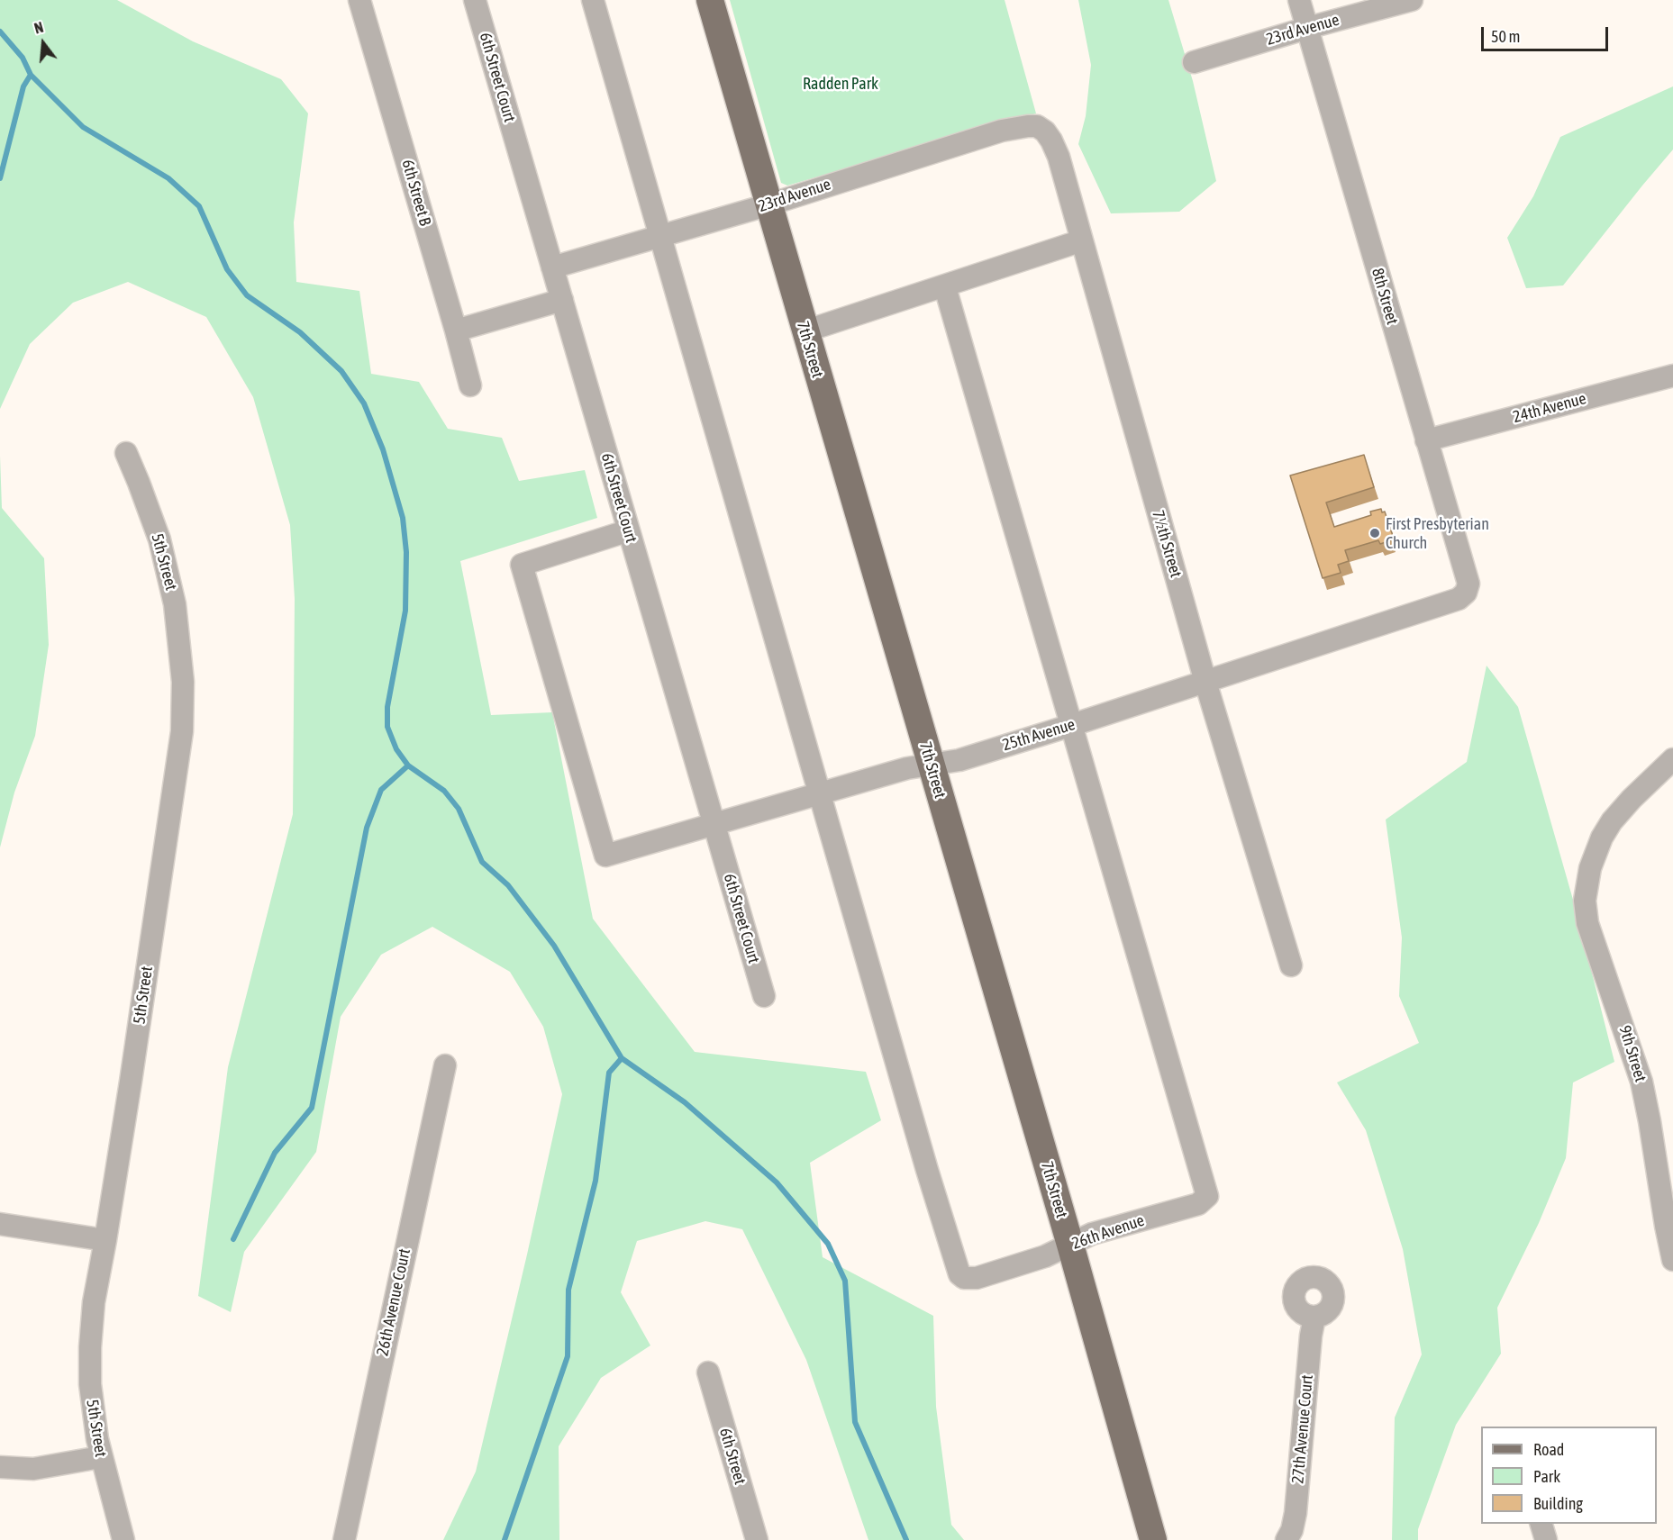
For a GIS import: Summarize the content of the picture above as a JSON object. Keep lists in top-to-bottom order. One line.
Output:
{"streets":{"main road":["7th Street"],"street":["23rd Avenue","6th Street Court","6th Street B","8th Street","24th Avenue","7½th Street","5th Street","25th Avenue","9th Street","26th Avenue","26th Avenue Court","27th Avenue Court","6th Street"]},"crossings":[["23rd Avenue","6th Street Court"],["23rd Avenue","8th Street"],["23rd Avenue","7th Street"],["23rd Avenue","7½th Street"],["6th Street Court","25th Avenue"],["8th Street","24th Avenue"],["8th Street","25th Avenue"],["7th Street","25th Avenue"],["7th Street","26th Avenue"],["7½th Street","25th Avenue"],["25th Avenue","26th Avenue"]],"parks":["Radden Park"],"places":["First Presbyterian Church"],"legend":["Road","Park","Building"],"scale_bar":"50 m","north":"top"}
